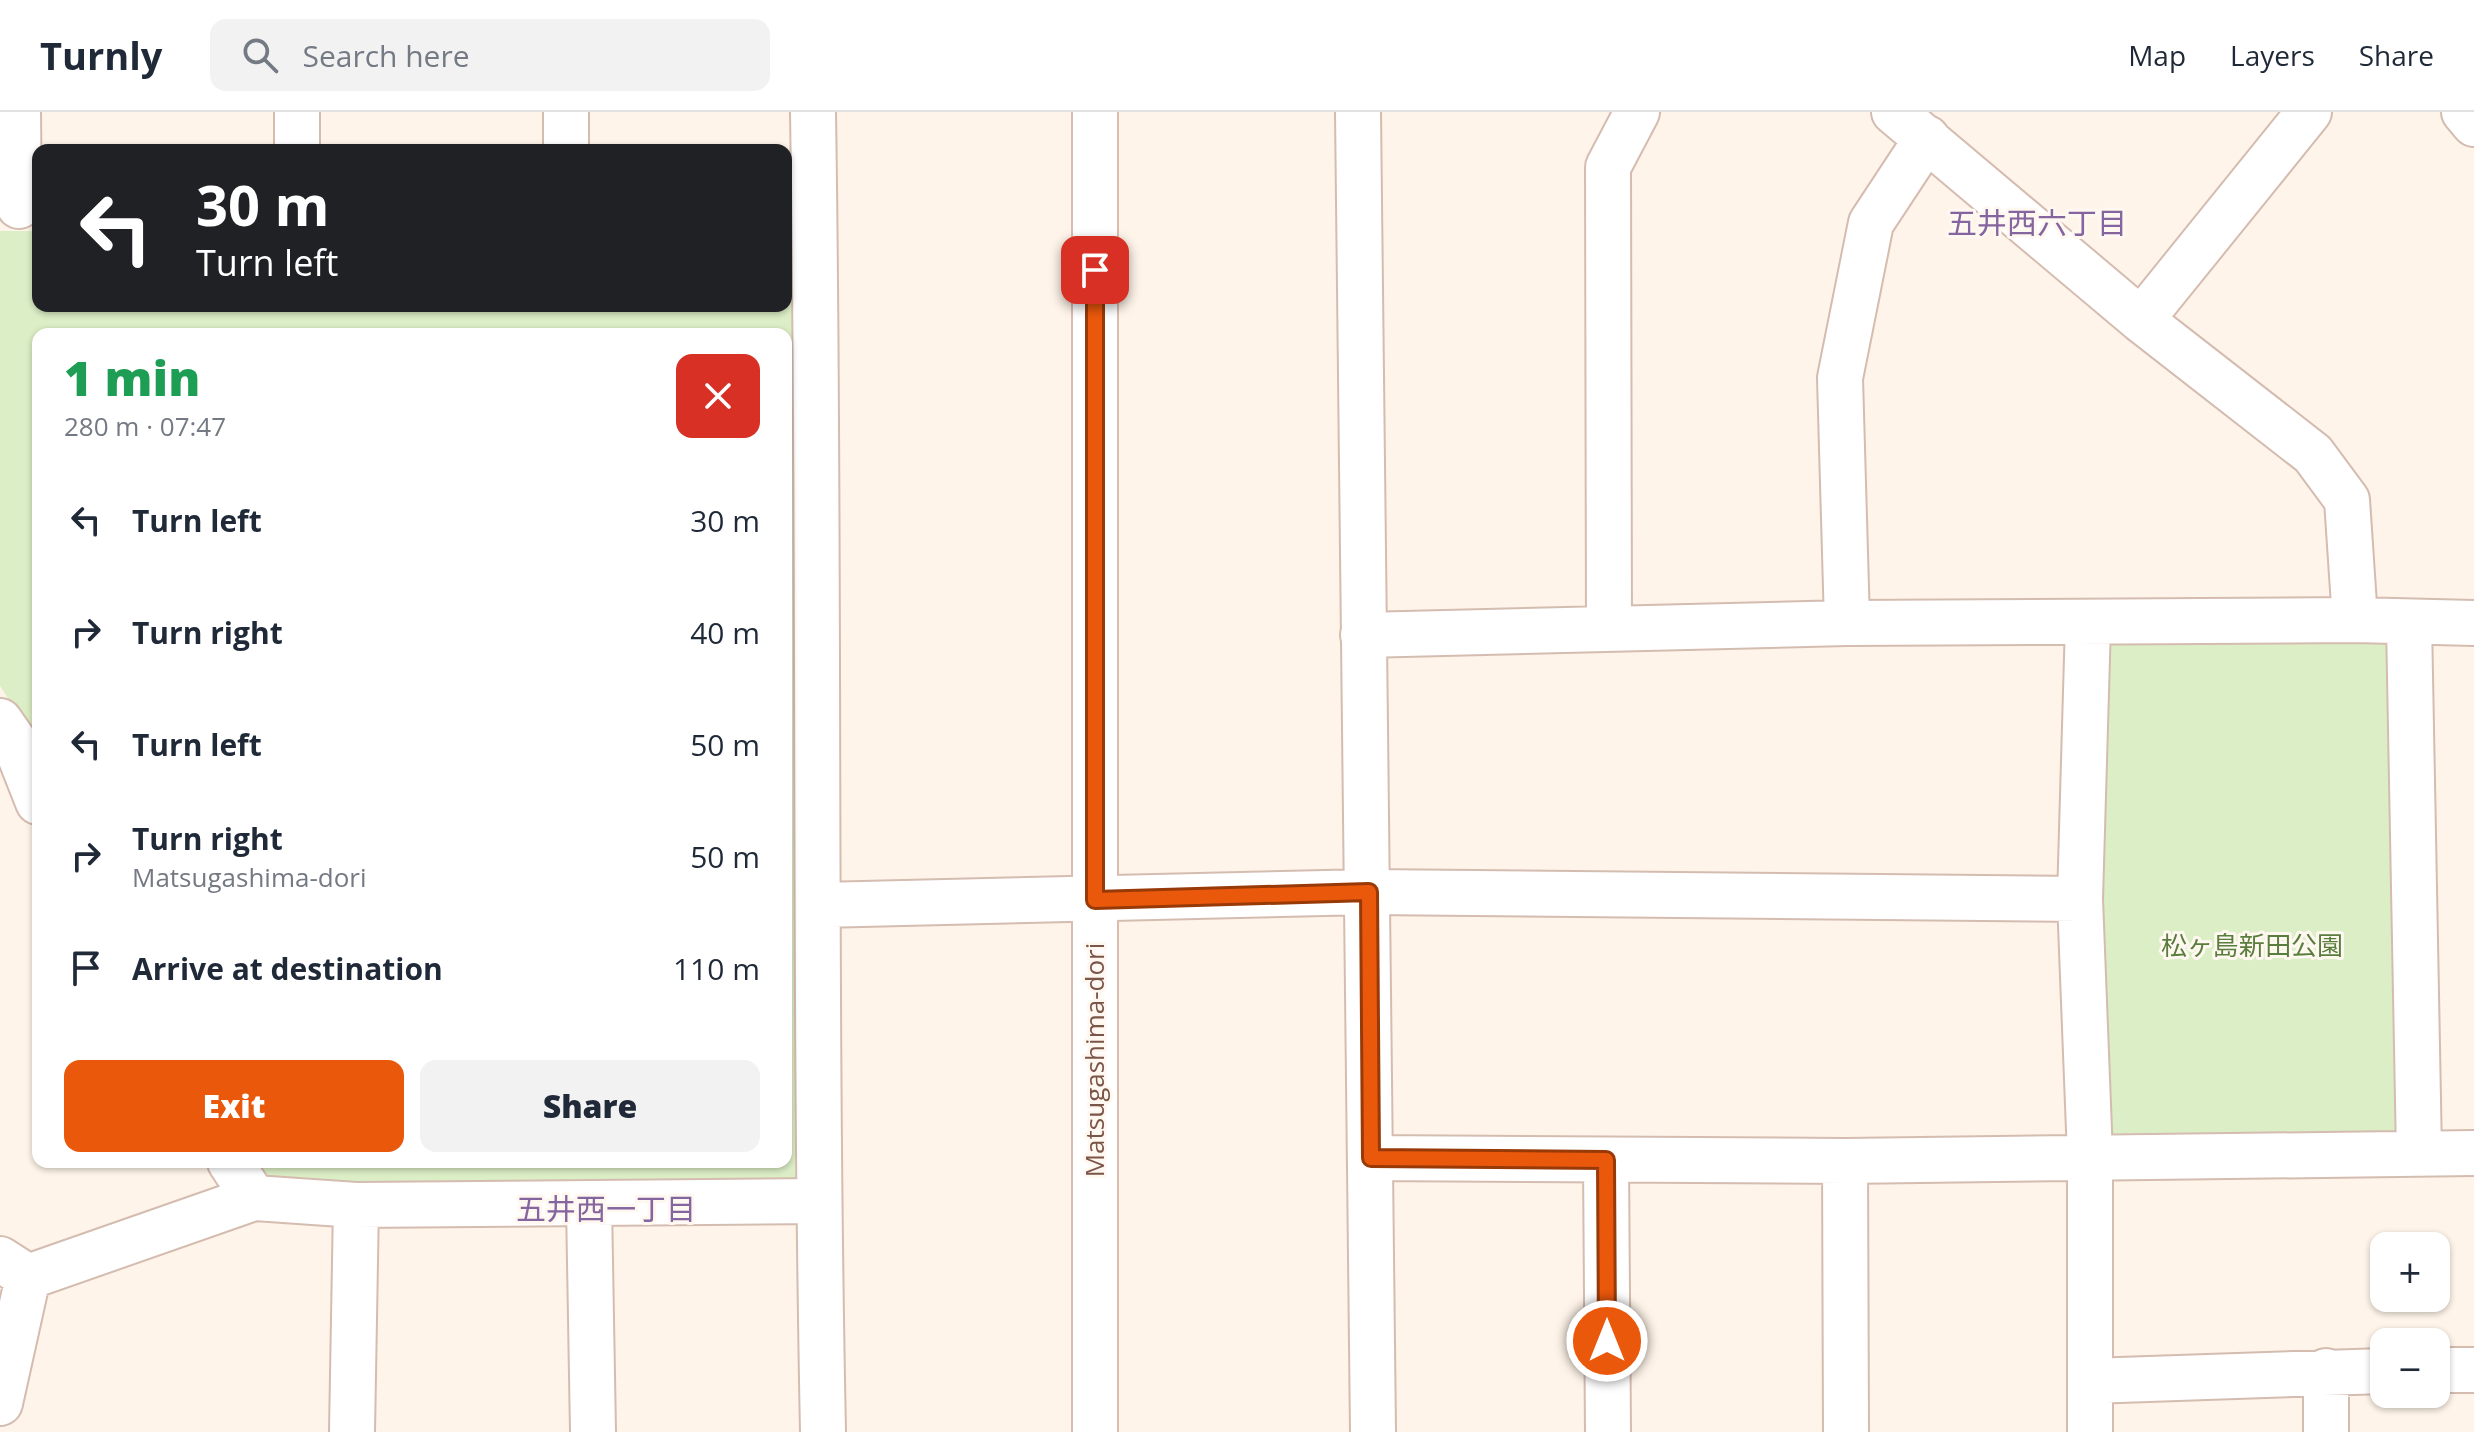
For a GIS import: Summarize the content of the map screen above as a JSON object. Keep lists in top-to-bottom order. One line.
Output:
{"streets":{"street":["Matsugashima-dori"]},"districts":["五井西六丁目","五井西一丁目"],"parks":["松ヶ島新田公園"],"page":{"header":"Turnly","search":"Search here","nav":["Map","Layers","Share"],"turn":["30 m","Turn left"],"heading":["1 min","280 m · 07:47"],"list":[{"name":"Turn left","value":"30 m"},{"name":"Turn right","value":"40 m"},{"name":"Turn left","value":"50 m"},{"name":"Turn right","note":"Matsugashima-dori","value":"50 m"},{"name":"Arrive at destination","value":"110 m"}],"buttons":["Exit","Share"],"map_buttons":["+","−"]}}
